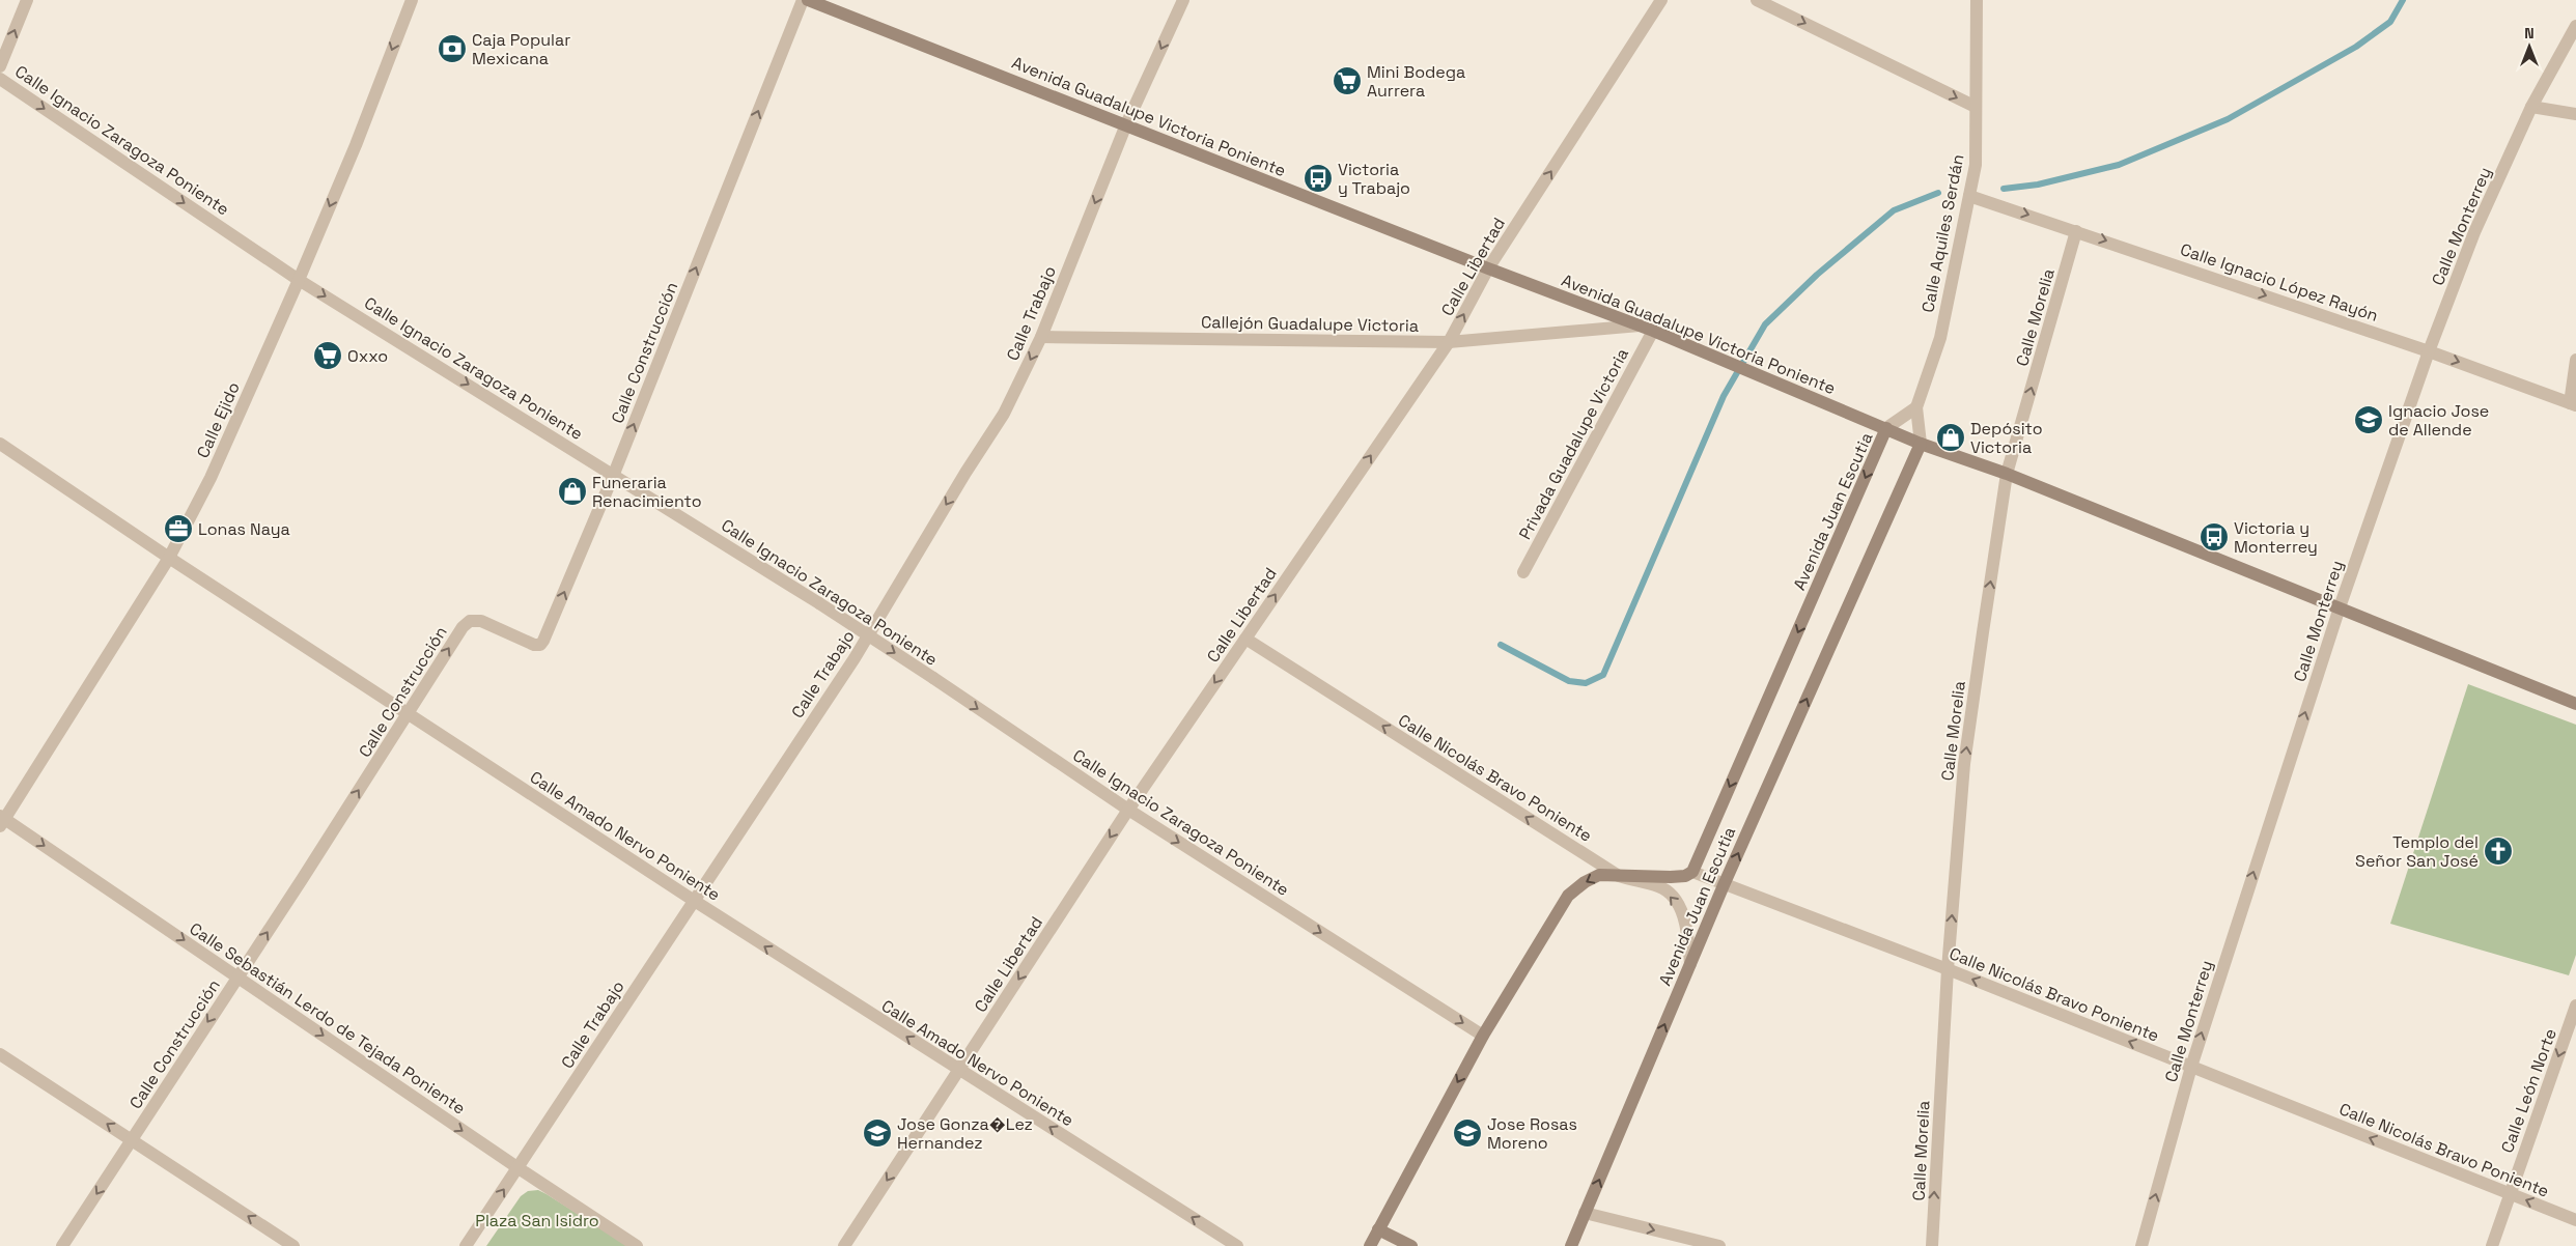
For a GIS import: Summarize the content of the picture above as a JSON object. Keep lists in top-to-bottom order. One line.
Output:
{"streets":{"main road":["Avenida Guadalupe Victoria Poniente","Avenida Juan Escutia"],"street":["Calle Ignacio Zaragoza Poniente","Calle Monterrey","Calle Aquiles Serdán","Calle Libertad","Calle Ignacio López Rayón","Calle Trabajo","Calle Morelia","Callejón Guadalupe Victoria","Calle Construcción","Calle Ejido","Privada Guadalupe Victoria","Calle Nicolás Bravo Poniente","Calle Amado Nervo Poniente","Calle Sebastián Lerdo de Tejada Poniente","Calle León Norte"]},"crossings":[["Avenida Guadalupe Victoria Poniente","Calle Monterrey"],["Avenida Guadalupe Victoria Poniente","Calle Libertad"],["Avenida Guadalupe Victoria Poniente","Calle Trabajo"],["Avenida Guadalupe Victoria Poniente","Calle Morelia"],["Avenida Guadalupe Victoria Poniente","Callejón Guadalupe Victoria"],["Avenida Guadalupe Victoria Poniente","Privada Guadalupe Victoria"],["Avenida Guadalupe Victoria Poniente","Avenida Juan Escutia"],["Calle Ignacio Zaragoza Poniente","Calle Libertad"],["Calle Ignacio Zaragoza Poniente","Calle Construcción"],["Calle Ignacio Zaragoza Poniente","Calle Ejido"],["Calle Ignacio Zaragoza Poniente","Avenida Juan Escutia"],["Calle Monterrey","Calle Ignacio López Rayón"],["Calle Monterrey","Calle Nicolás Bravo Poniente"],["Calle Aquiles Serdán","Calle Ignacio López Rayón"],["Calle Aquiles Serdán","Avenida Juan Escutia"],["Calle Libertad","Callejón Guadalupe Victoria"],["Calle Libertad","Calle Nicolás Bravo Poniente"],["Calle Libertad","Calle Amado Nervo Poniente"],["Calle Ignacio López Rayón","Calle Morelia"],["Calle Trabajo","Callejón Guadalupe Victoria"],["Calle Trabajo","Calle Amado Nervo Poniente"],["Calle Trabajo","Calle Sebastián Lerdo de Tejada Poniente"],["Calle Morelia","Calle Nicolás Bravo Poniente"],["Calle Construcción","Calle Amado Nervo Poniente"],["Calle Construcción","Calle Sebastián Lerdo de Tejada Poniente"],["Calle Ejido","Calle Amado Nervo Poniente"],["Calle Ejido","Calle Sebastián Lerdo de Tejada Poniente"],["Avenida Juan Escutia","Calle Nicolás Bravo Poniente"],["Calle Nicolás Bravo Poniente","Calle León Norte"]],"one_way":["Calle Ignacio Zaragoza Poniente","Calle Monterrey","Calle Ignacio López Rayón","Calle Trabajo","Calle Morelia","Calle Nicolás Bravo Poniente","Calle Amado Nervo Poniente","Calle Sebastián Lerdo de Tejada Poniente","Calle León Norte"],"parks":["Plaza San Isidro"],"places":{"bank":["Caja Popular Mexicana"],"supermarket":["Mini Bodega Aurrera","Oxxo"],"bus stop":["Victoria y Trabajo","Victoria y Monterrey"],"school or university":["Ignacio Jose de Allende","Jose Gonza�Lez Hernandez","Jose Rosas Moreno"],"shop":["Depósito Victoria","Funeraria Renacimiento"],"office":["Lonas Naya"],"church":["Templo del Señor San José"]},"north":"top"}
